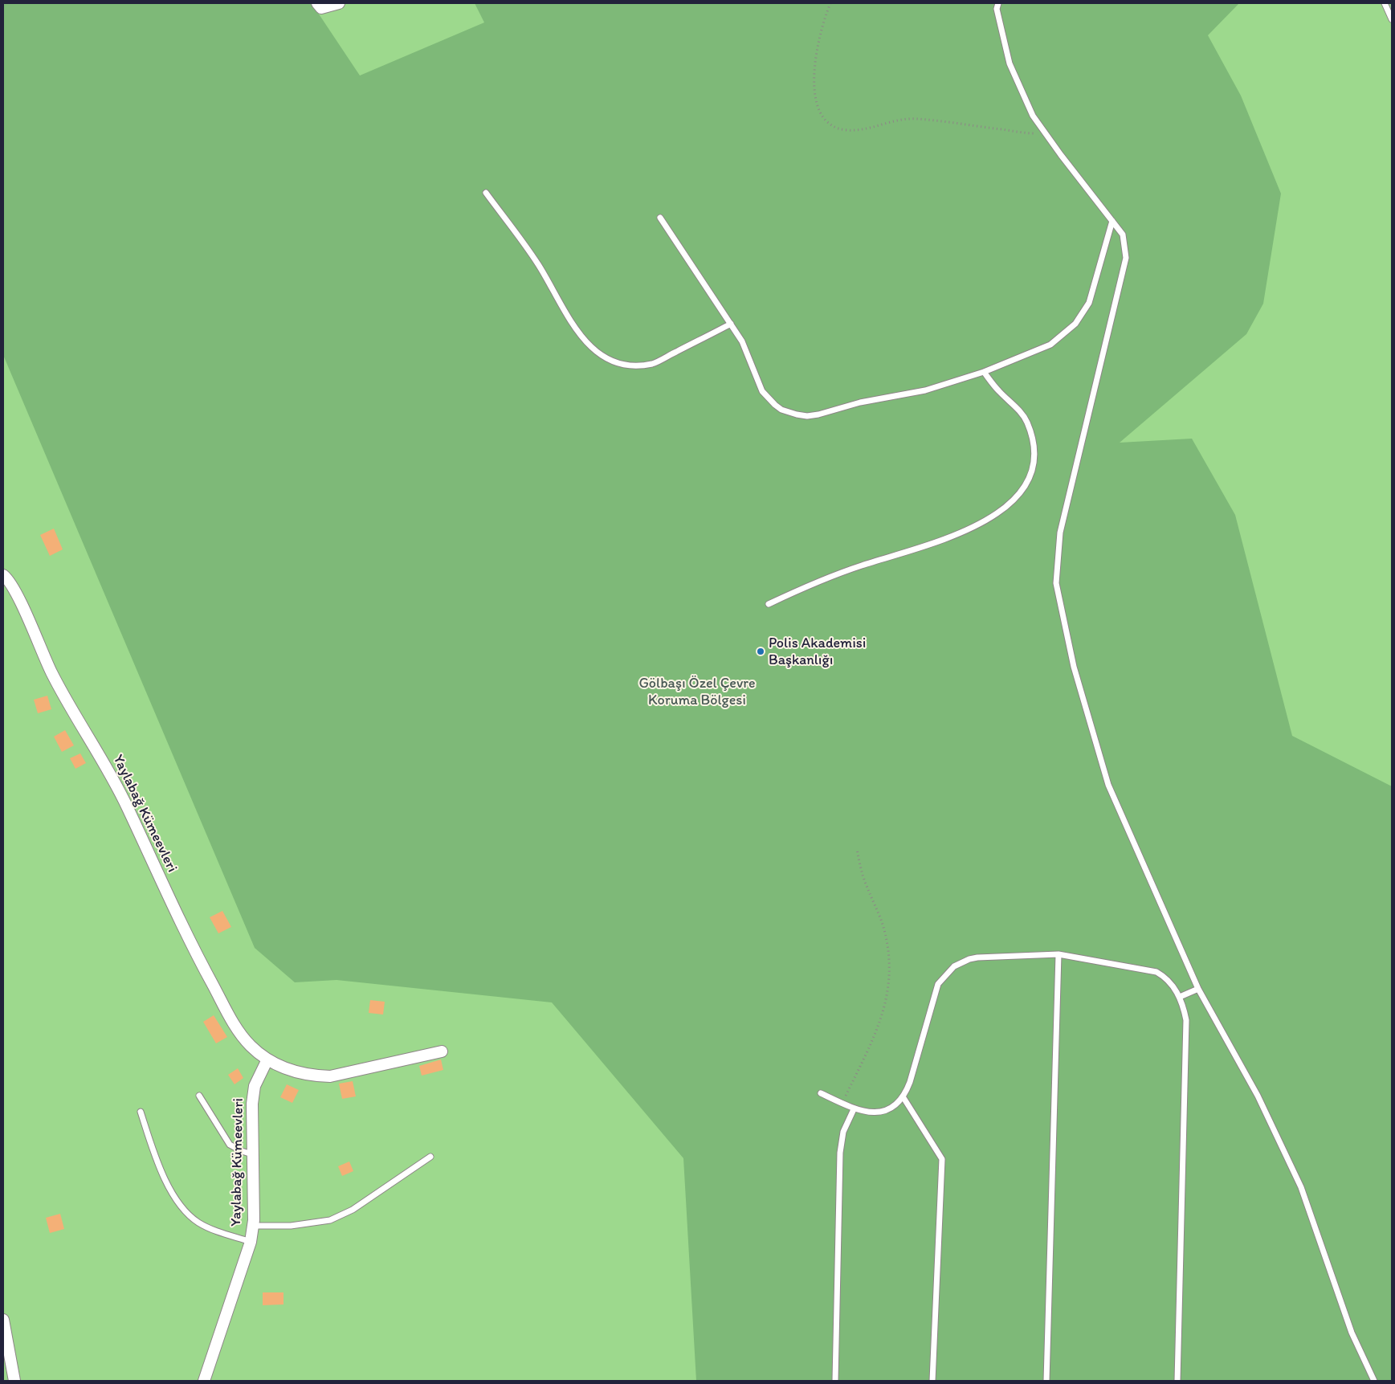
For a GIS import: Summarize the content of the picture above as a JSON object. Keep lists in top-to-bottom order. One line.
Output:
{"streets":{"street":["Yaylabağ Kümeevleri"]},"parks":["Gölbaşı Özel Çevre Koruma Bölgesi"],"places":["Polis Akademisi Başkanlığı"]}
